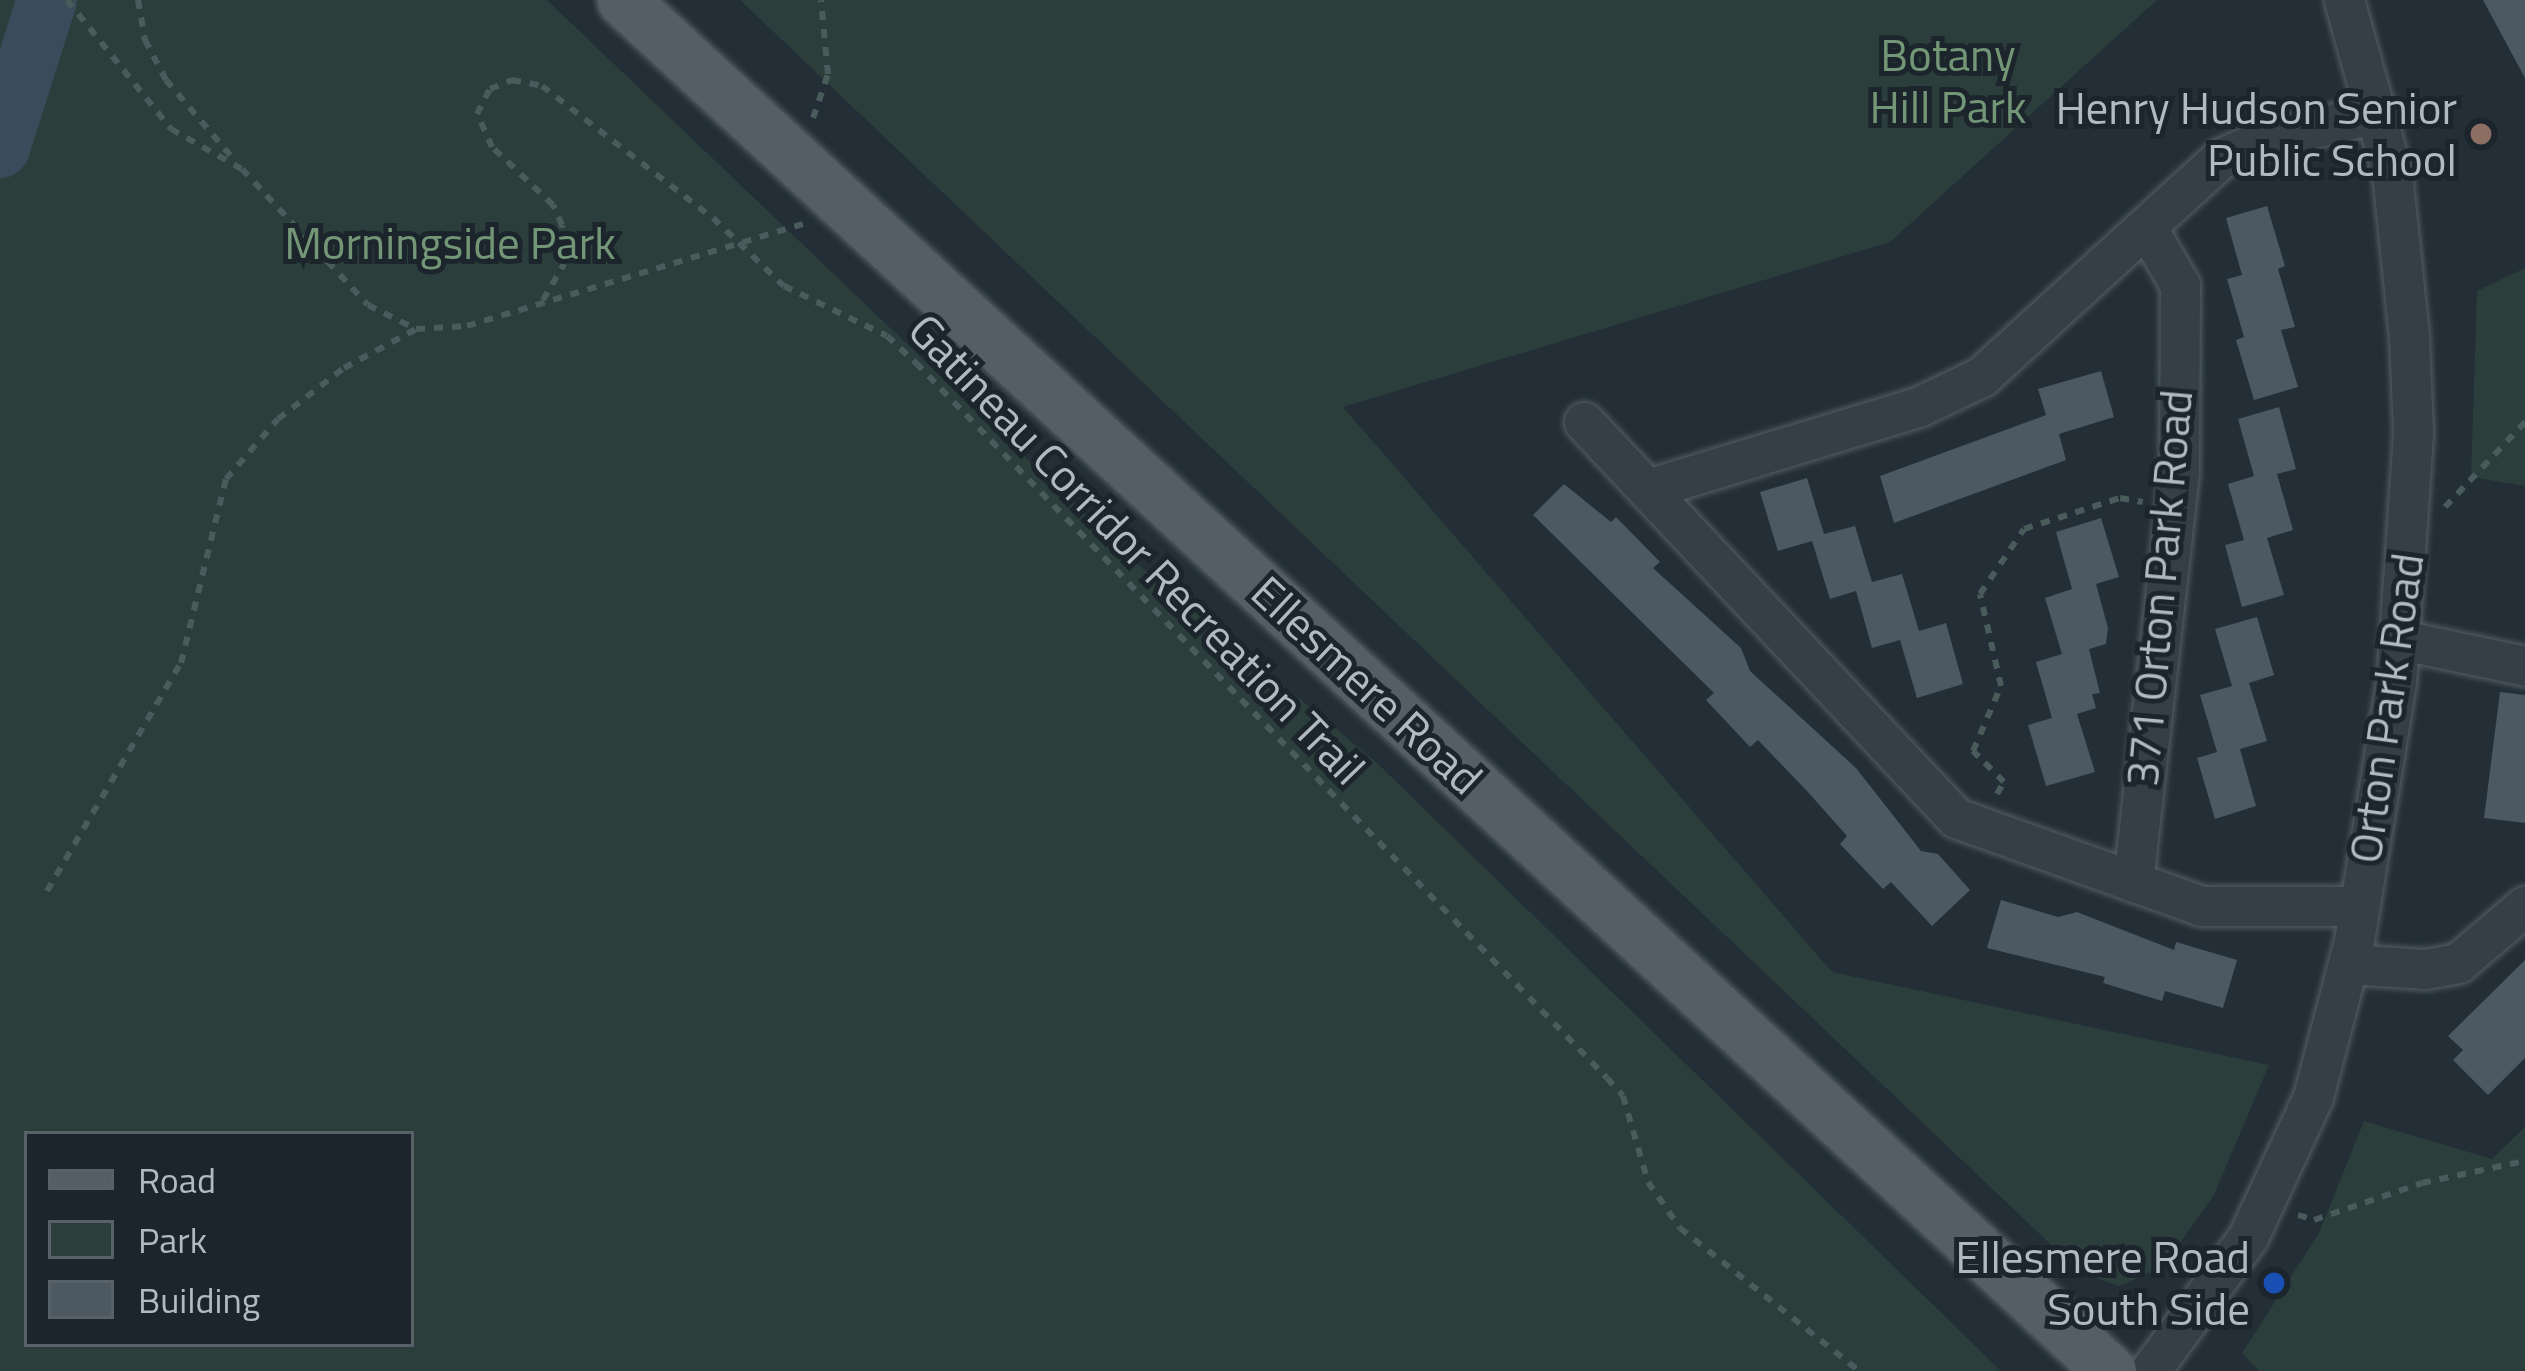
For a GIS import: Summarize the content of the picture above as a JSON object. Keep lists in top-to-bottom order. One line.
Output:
{"streets":{"main road":["Ellesmere Road"],"street":["371 Orton Park Road","Orton Park Road"],"path":["Gatineau Corridor Recreation Trail"]},"parks":["Botany Hill Park","Morningside Park"],"places":["Henry Hudson Senior Public School","Ellesmere Road South Side"],"legend":["Road","Park","Building"]}
